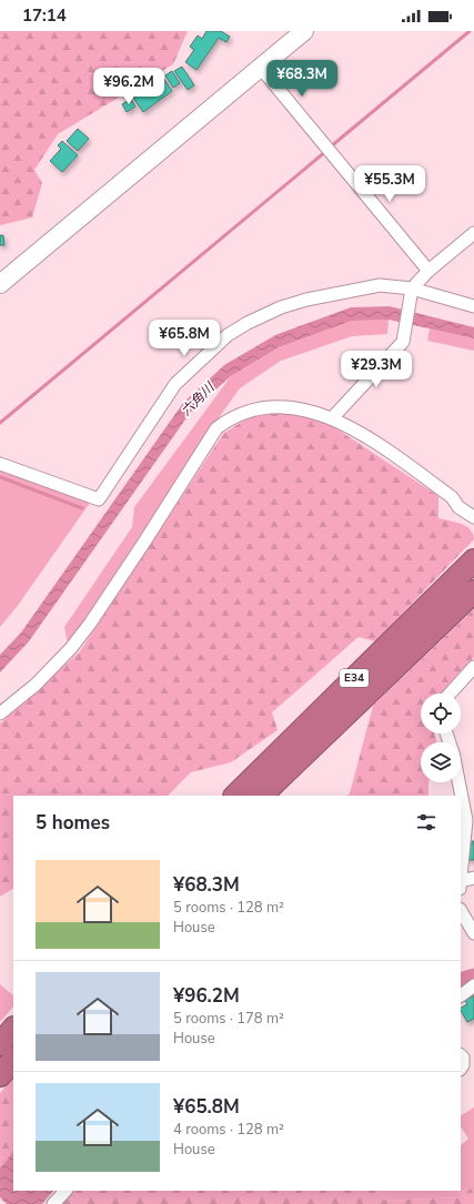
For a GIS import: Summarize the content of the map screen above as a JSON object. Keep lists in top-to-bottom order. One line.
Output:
{"streets":{"highway":["E34"]},"water":["六角川"],"page":{"status":"17:14","price":["¥68.3M","¥96.2M","¥55.3M","¥65.8M","¥29.3M"],"heading":"5 homes","list":[{"name":"¥68.3M","note":"5 rooms · 128 m² · House"},{"name":"¥96.2M","note":"5 rooms · 178 m² · House"},{"name":"¥65.8M","note":"4 rooms · 128 m² · House"}]}}
